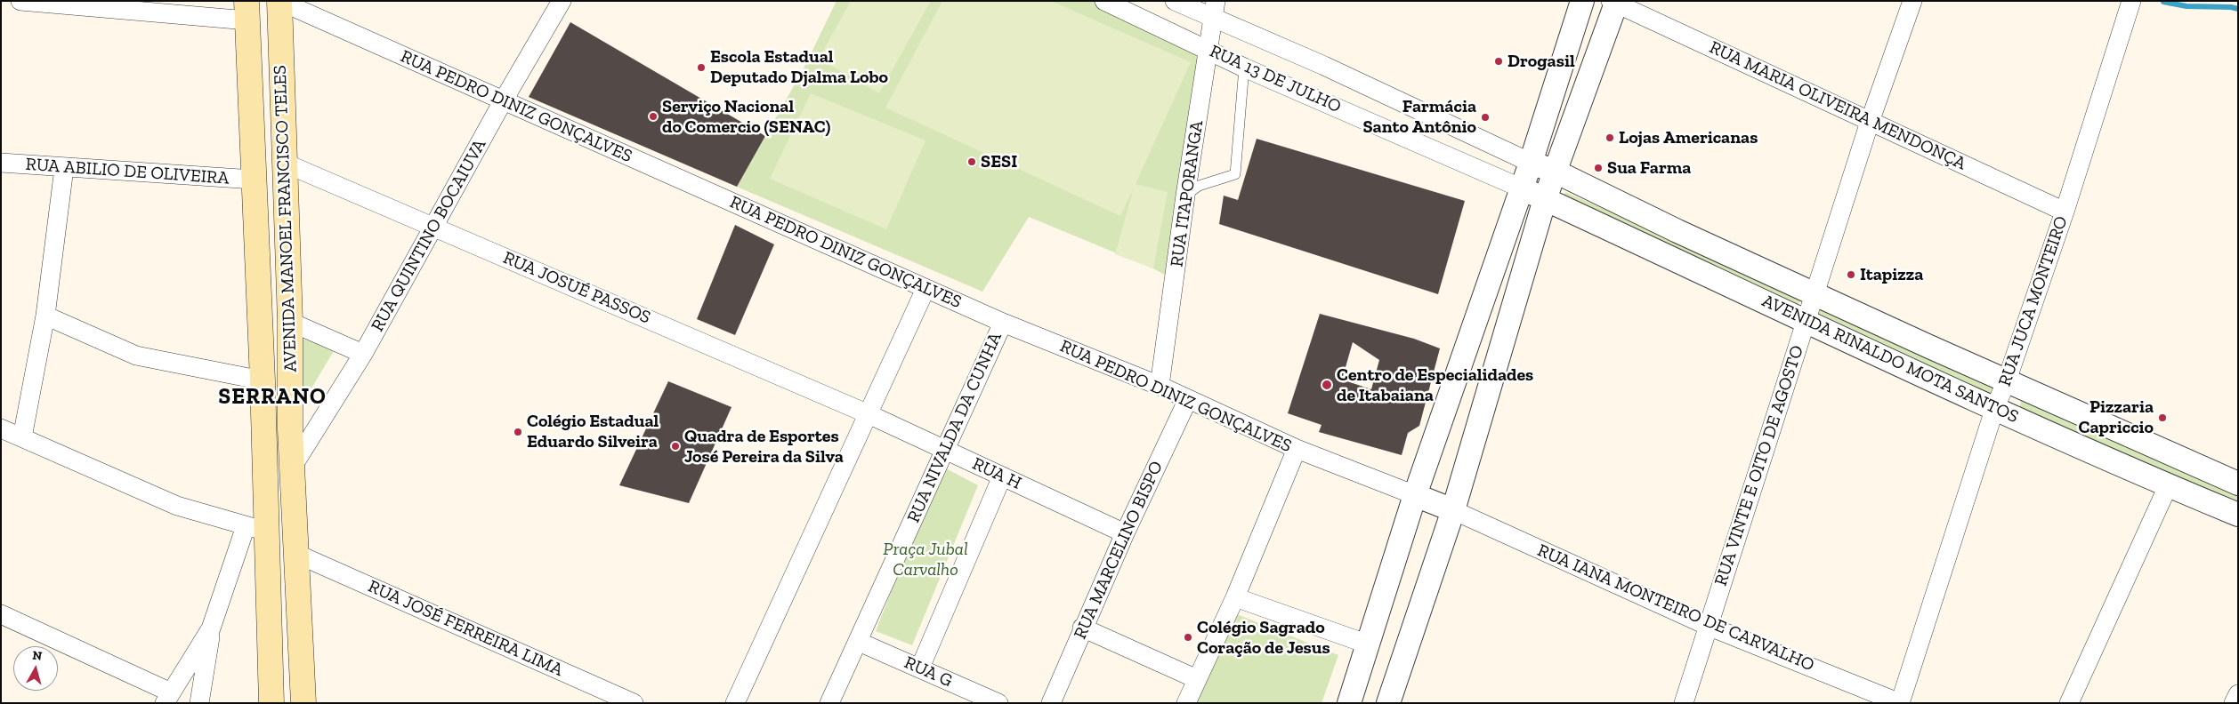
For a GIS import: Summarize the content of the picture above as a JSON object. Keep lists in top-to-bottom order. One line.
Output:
{"streets":{"main road":["AVENIDA MANOEL FRANCISCO TELES"],"street":["RUA 13 DE JULHO","RUA MARIA OLIVEIRA MENDONÇA","RUA PEDRO DINIZ GONÇALVES","RUA ABILIO DE OLIVEIRA","RUA ITAPORANGA","RUA QUINTINO BOCAIUVA","RUA JOSUÉ PASSOS","RUA JUCA MONTEIRO","AVENIDA RINALDO MOTA SANTOS","RUA NIVALDA DA CUNHA","RUA VINTE E OITO DE AGOSTO","RUA H","RUA MARCELINO BISPO","RUA IANA MONTEIRO DE CARVALHO","RUA JOSÉ FERREIRA LIMA","RUA G"]},"crossings":[["RUA 13 DE JULHO","RUA ITAPORANGA"],["RUA 13 DE JULHO","AVENIDA RINALDO MOTA SANTOS"],["RUA MARIA OLIVEIRA MENDONÇA","RUA JUCA MONTEIRO"],["RUA MARIA OLIVEIRA MENDONÇA","RUA VINTE E OITO DE AGOSTO"],["RUA PEDRO DINIZ GONÇALVES","RUA ITAPORANGA"],["RUA PEDRO DINIZ GONÇALVES","AVENIDA MANOEL FRANCISCO TELES"],["RUA PEDRO DINIZ GONÇALVES","RUA QUINTINO BOCAIUVA"],["RUA PEDRO DINIZ GONÇALVES","RUA NIVALDA DA CUNHA"],["RUA PEDRO DINIZ GONÇALVES","RUA MARCELINO BISPO"],["RUA ABILIO DE OLIVEIRA","AVENIDA MANOEL FRANCISCO TELES"],["AVENIDA MANOEL FRANCISCO TELES","RUA QUINTINO BOCAIUVA"],["AVENIDA MANOEL FRANCISCO TELES","RUA JOSUÉ PASSOS"],["AVENIDA MANOEL FRANCISCO TELES","RUA JOSÉ FERREIRA LIMA"],["RUA QUINTINO BOCAIUVA","RUA JOSUÉ PASSOS"],["RUA JOSUÉ PASSOS","RUA H"],["RUA JUCA MONTEIRO","AVENIDA RINALDO MOTA SANTOS"],["RUA JUCA MONTEIRO","RUA IANA MONTEIRO DE CARVALHO"],["AVENIDA RINALDO MOTA SANTOS","RUA VINTE E OITO DE AGOSTO"],["RUA NIVALDA DA CUNHA","RUA H"],["RUA NIVALDA DA CUNHA","RUA G"],["RUA VINTE E OITO DE AGOSTO","RUA IANA MONTEIRO DE CARVALHO"],["RUA H","RUA MARCELINO BISPO"]],"districts":["SERRANO"],"parks":["Praça Jubal Carvalho"],"places":["Drogasil","Escola Estadual Deputado Djalma Lobo","Serviço Nacional do Comercio (SENAC)","Farmácia Santo Antônio","Lojas Americanas","SESI","Sua Farma","Itapizza","Centro de Especialidades de Itabaiana","Pizzaria Capriccio","Colégio Estadual Eduardo Silveira","Quadra de Esportes José Pereira da Silva","Colégio Sagrado Coração de Jesus"],"north":"top"}
